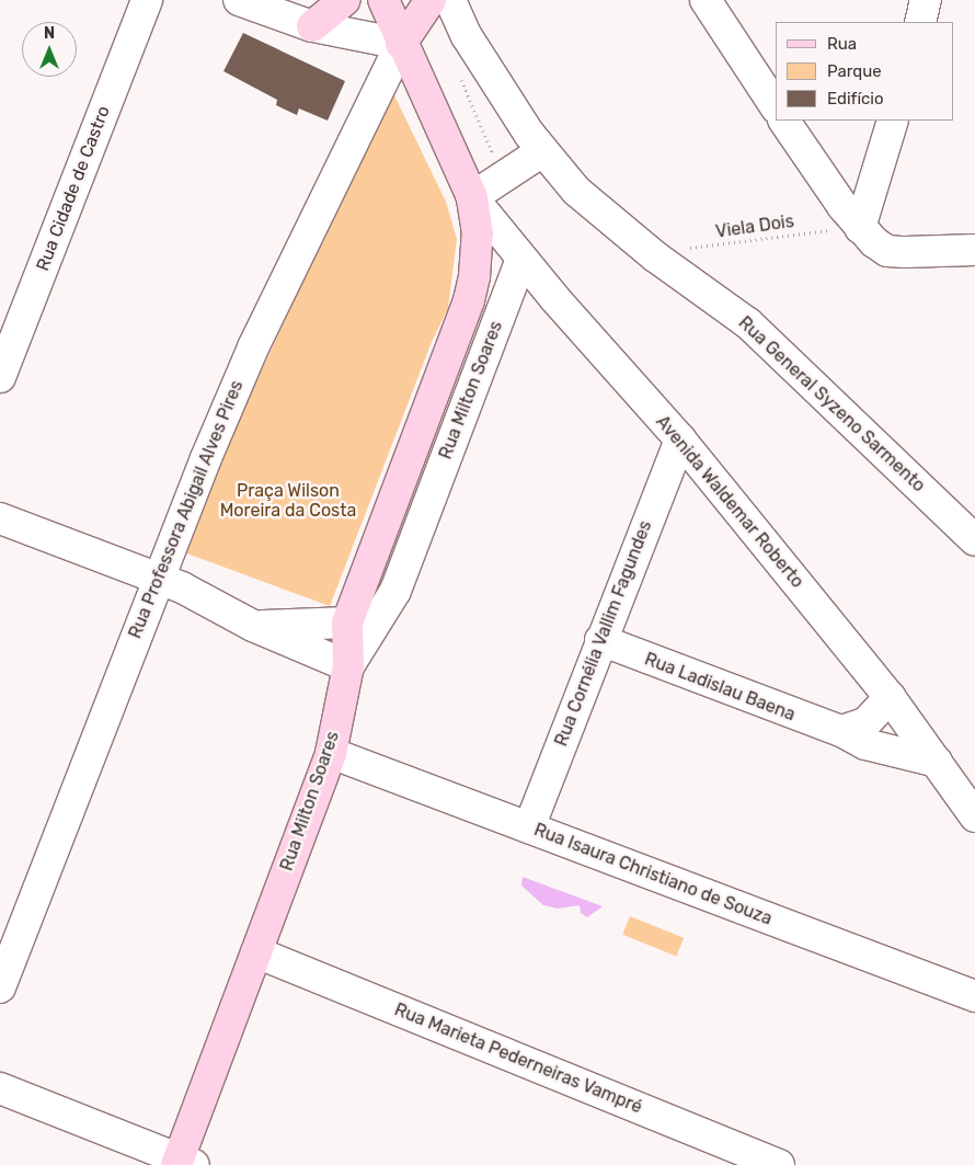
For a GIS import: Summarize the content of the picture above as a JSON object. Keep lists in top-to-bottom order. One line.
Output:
{"streets":{"main road":["Rua Milton Soares","Avenida Waldemar Roberto"],"street":["Rua Cidade de Castro","Rua General Syzeno Sarmento","Rua Professora Abigail Alves Pires","Rua Cornélia Vallim Fagundes","Rua Ladislau Baena","Rua Isaura Christiano de Souza","Rua Marieta Pederneiras Vampré"],"path":["Viela Dois"]},"crossings":[["Viela Dois","Rua General Syzeno Sarmento"],["Rua Milton Soares","Avenida Waldemar Roberto"],["Rua Milton Soares","Rua Isaura Christiano de Souza"],["Rua Milton Soares","Rua Marieta Pederneiras Vampré"],["Avenida Waldemar Roberto","Rua Professora Abigail Alves Pires"],["Avenida Waldemar Roberto","Rua Cornélia Vallim Fagundes"],["Avenida Waldemar Roberto","Rua Ladislau Baena"],["Rua Cornélia Vallim Fagundes","Rua Ladislau Baena"],["Rua Cornélia Vallim Fagundes","Rua Isaura Christiano de Souza"]],"parks":["Praça Wilson Moreira da Costa"],"legend":["Rua","Parque","Edifício"],"north":"top"}
